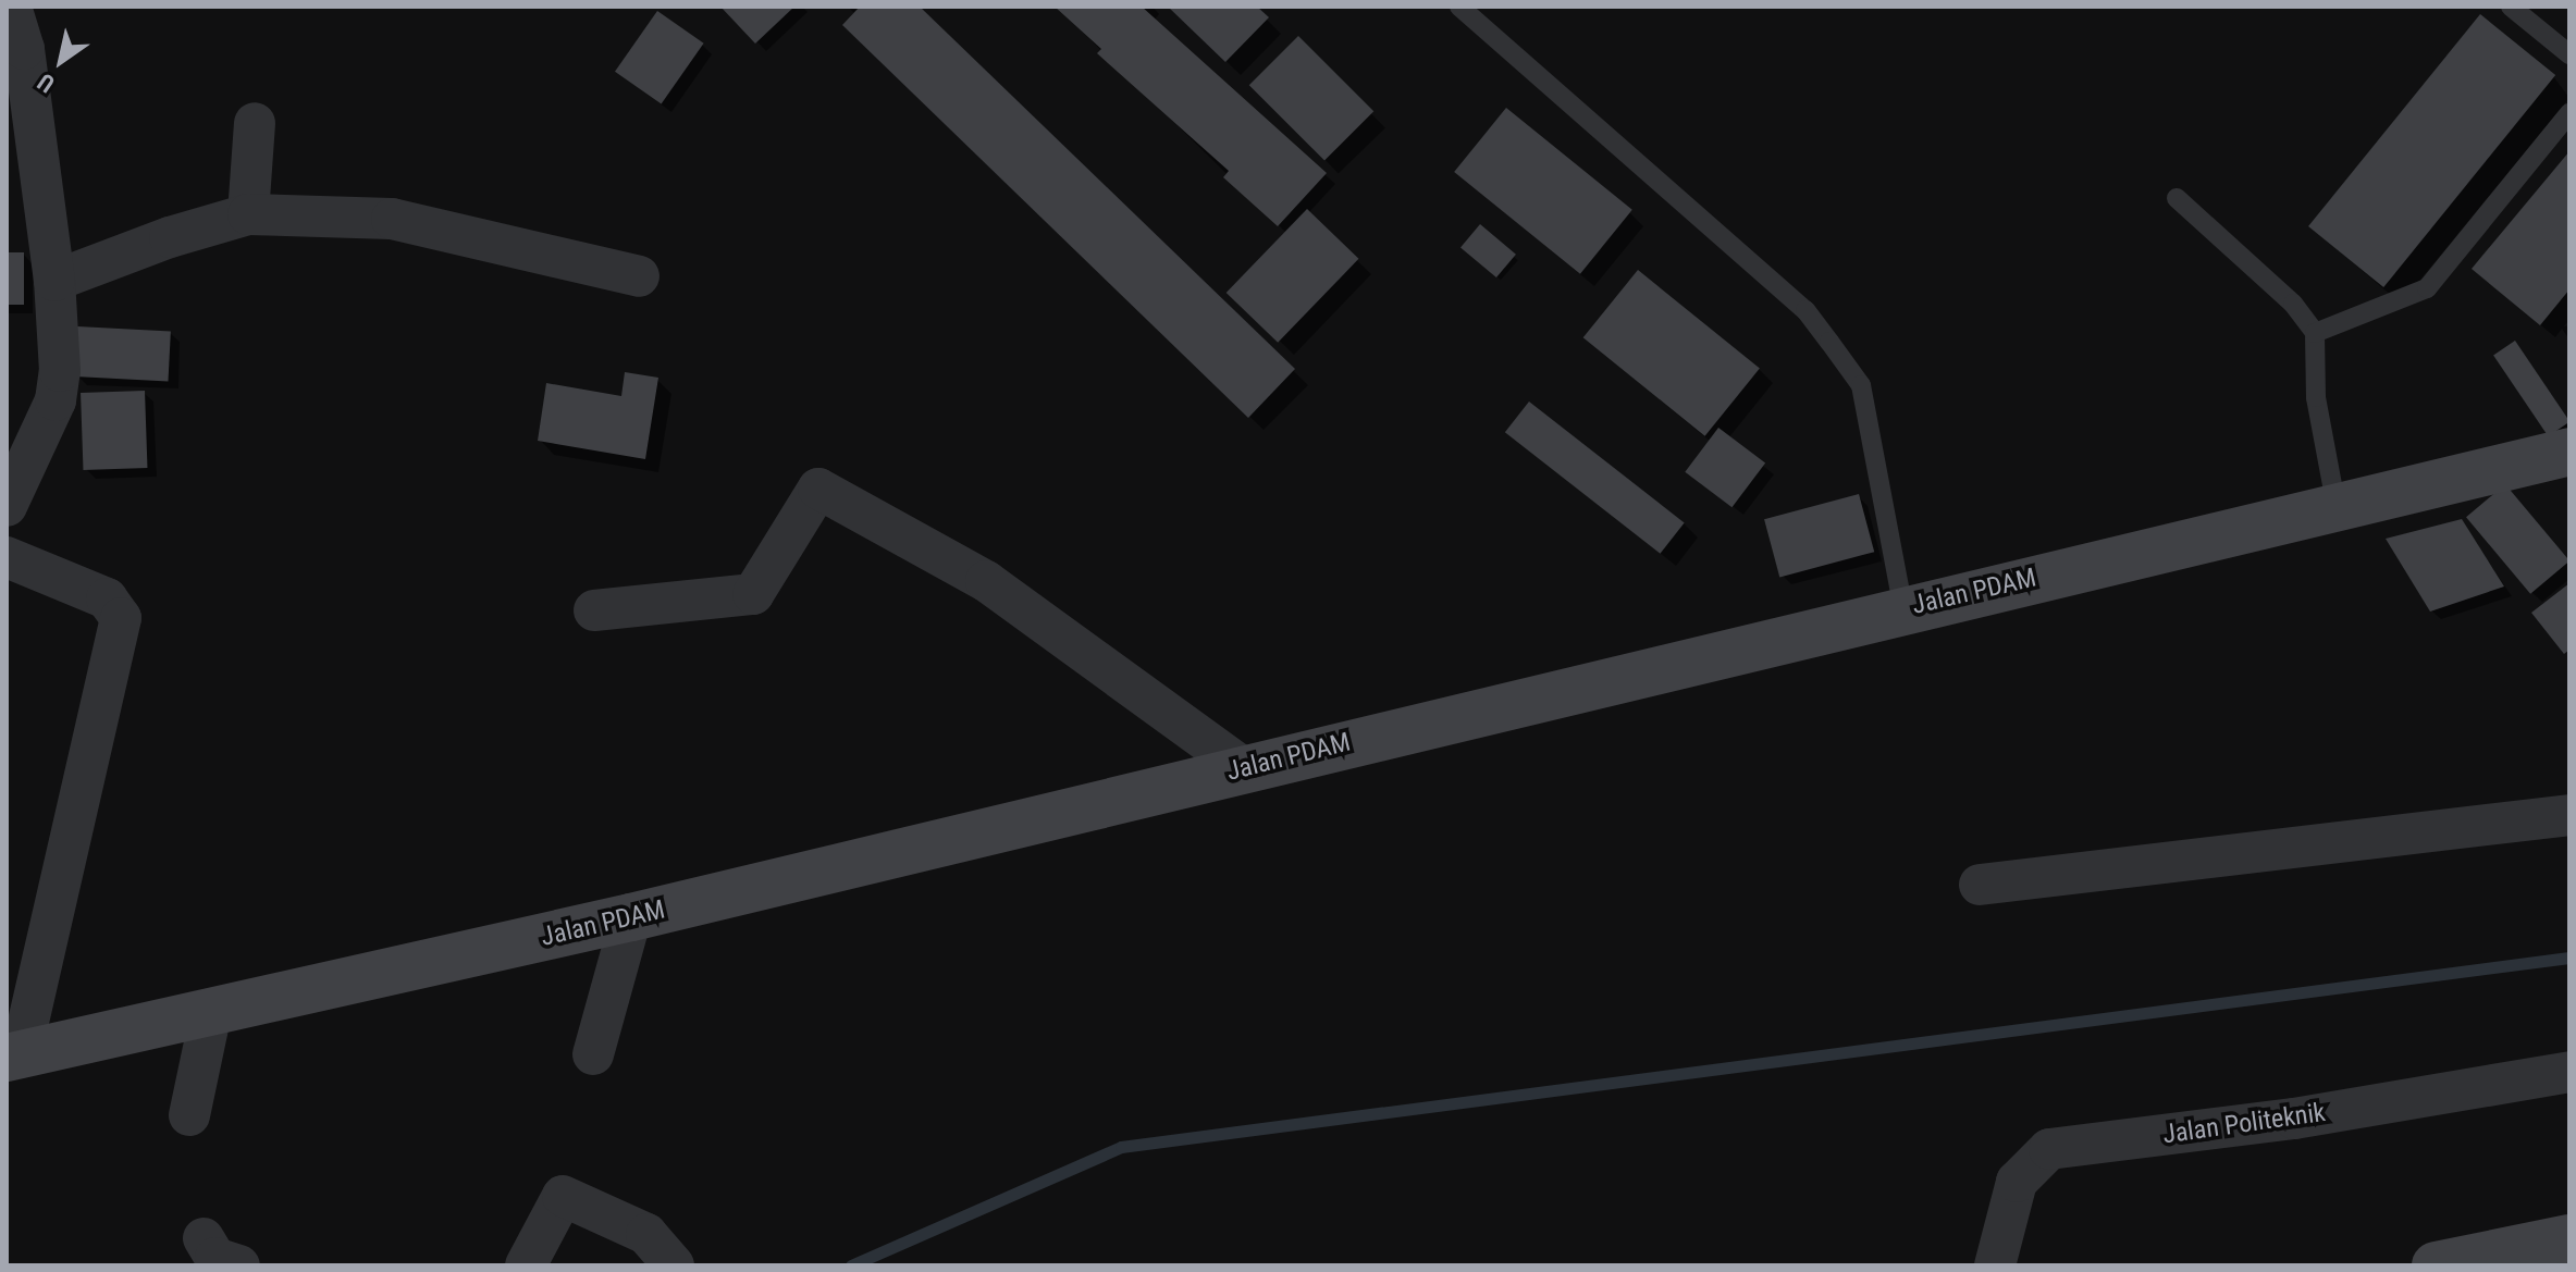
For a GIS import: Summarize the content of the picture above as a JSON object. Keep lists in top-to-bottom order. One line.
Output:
{"streets":{"street":["Jalan PDAM","Jalan Politeknik"]},"north":"bottom left"}
